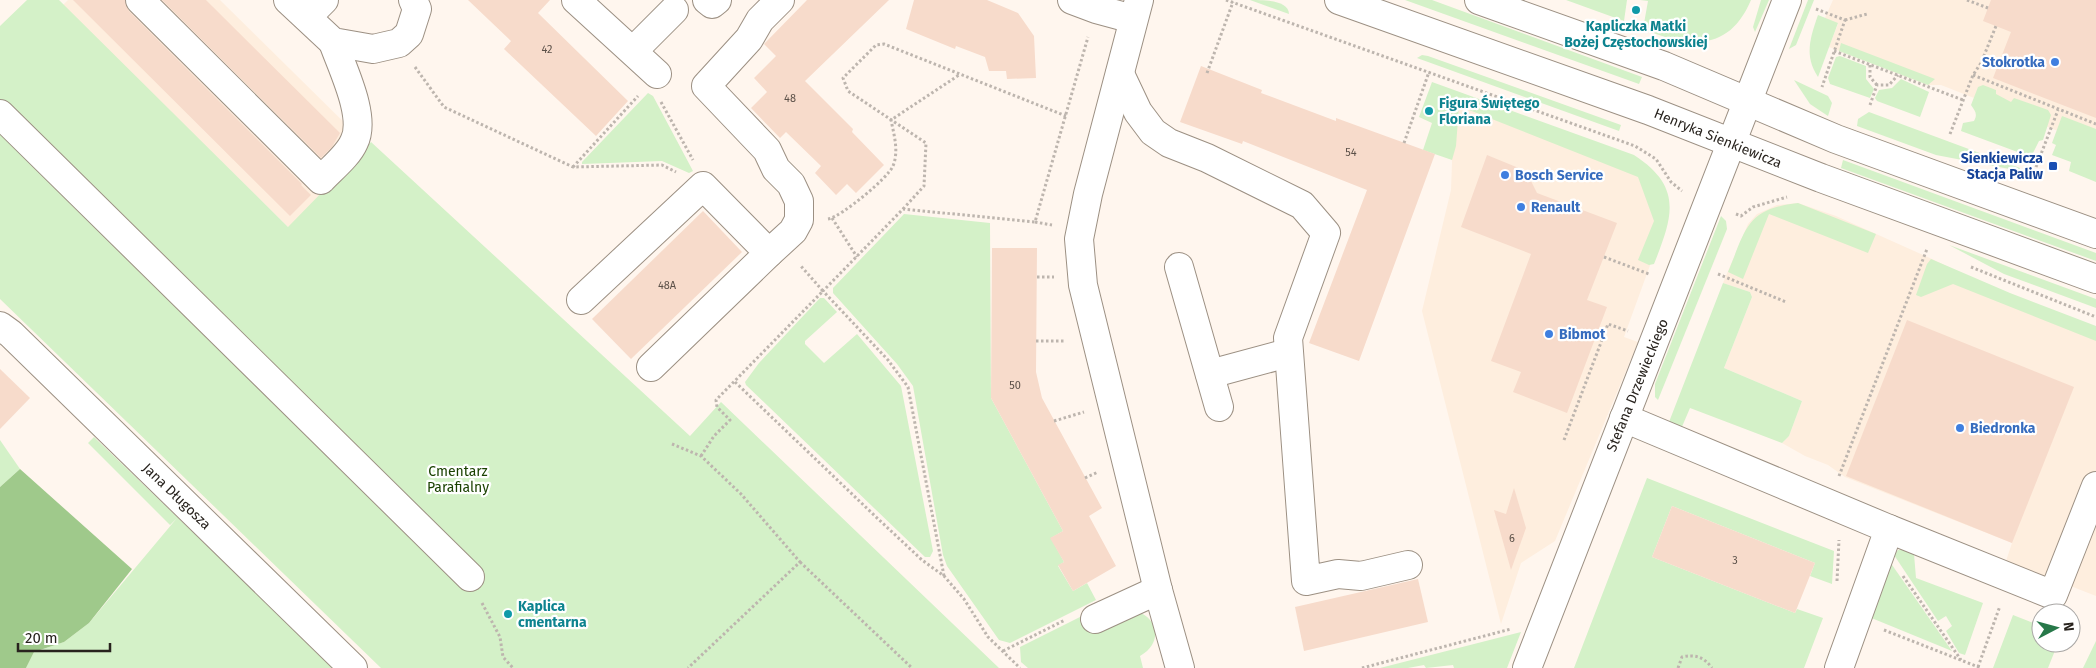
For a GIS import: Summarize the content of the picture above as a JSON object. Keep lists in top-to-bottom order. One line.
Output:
{"streets":{"street":["Henryka Sienkiewicza","Stefana Drzewieckiego","Jana Długosza"]},"crossings":[["Henryka Sienkiewicza","Stefana Drzewieckiego"]],"parks":["Cmentarz Parafialny"],"places":{"other":["Kapliczka Matki Bożej Częstochowskiej","Stokrotka","Figura Świętego Floriana","Bosch Service","Renault","Bibmot","Biedronka","Kaplica cmentarna"],"transit":["Sienkiewicza Stacja Paliw"]},"house_numbers":["42","48","54","48A","50","6","3"],"scale_bar":"20 m","north":"right"}
